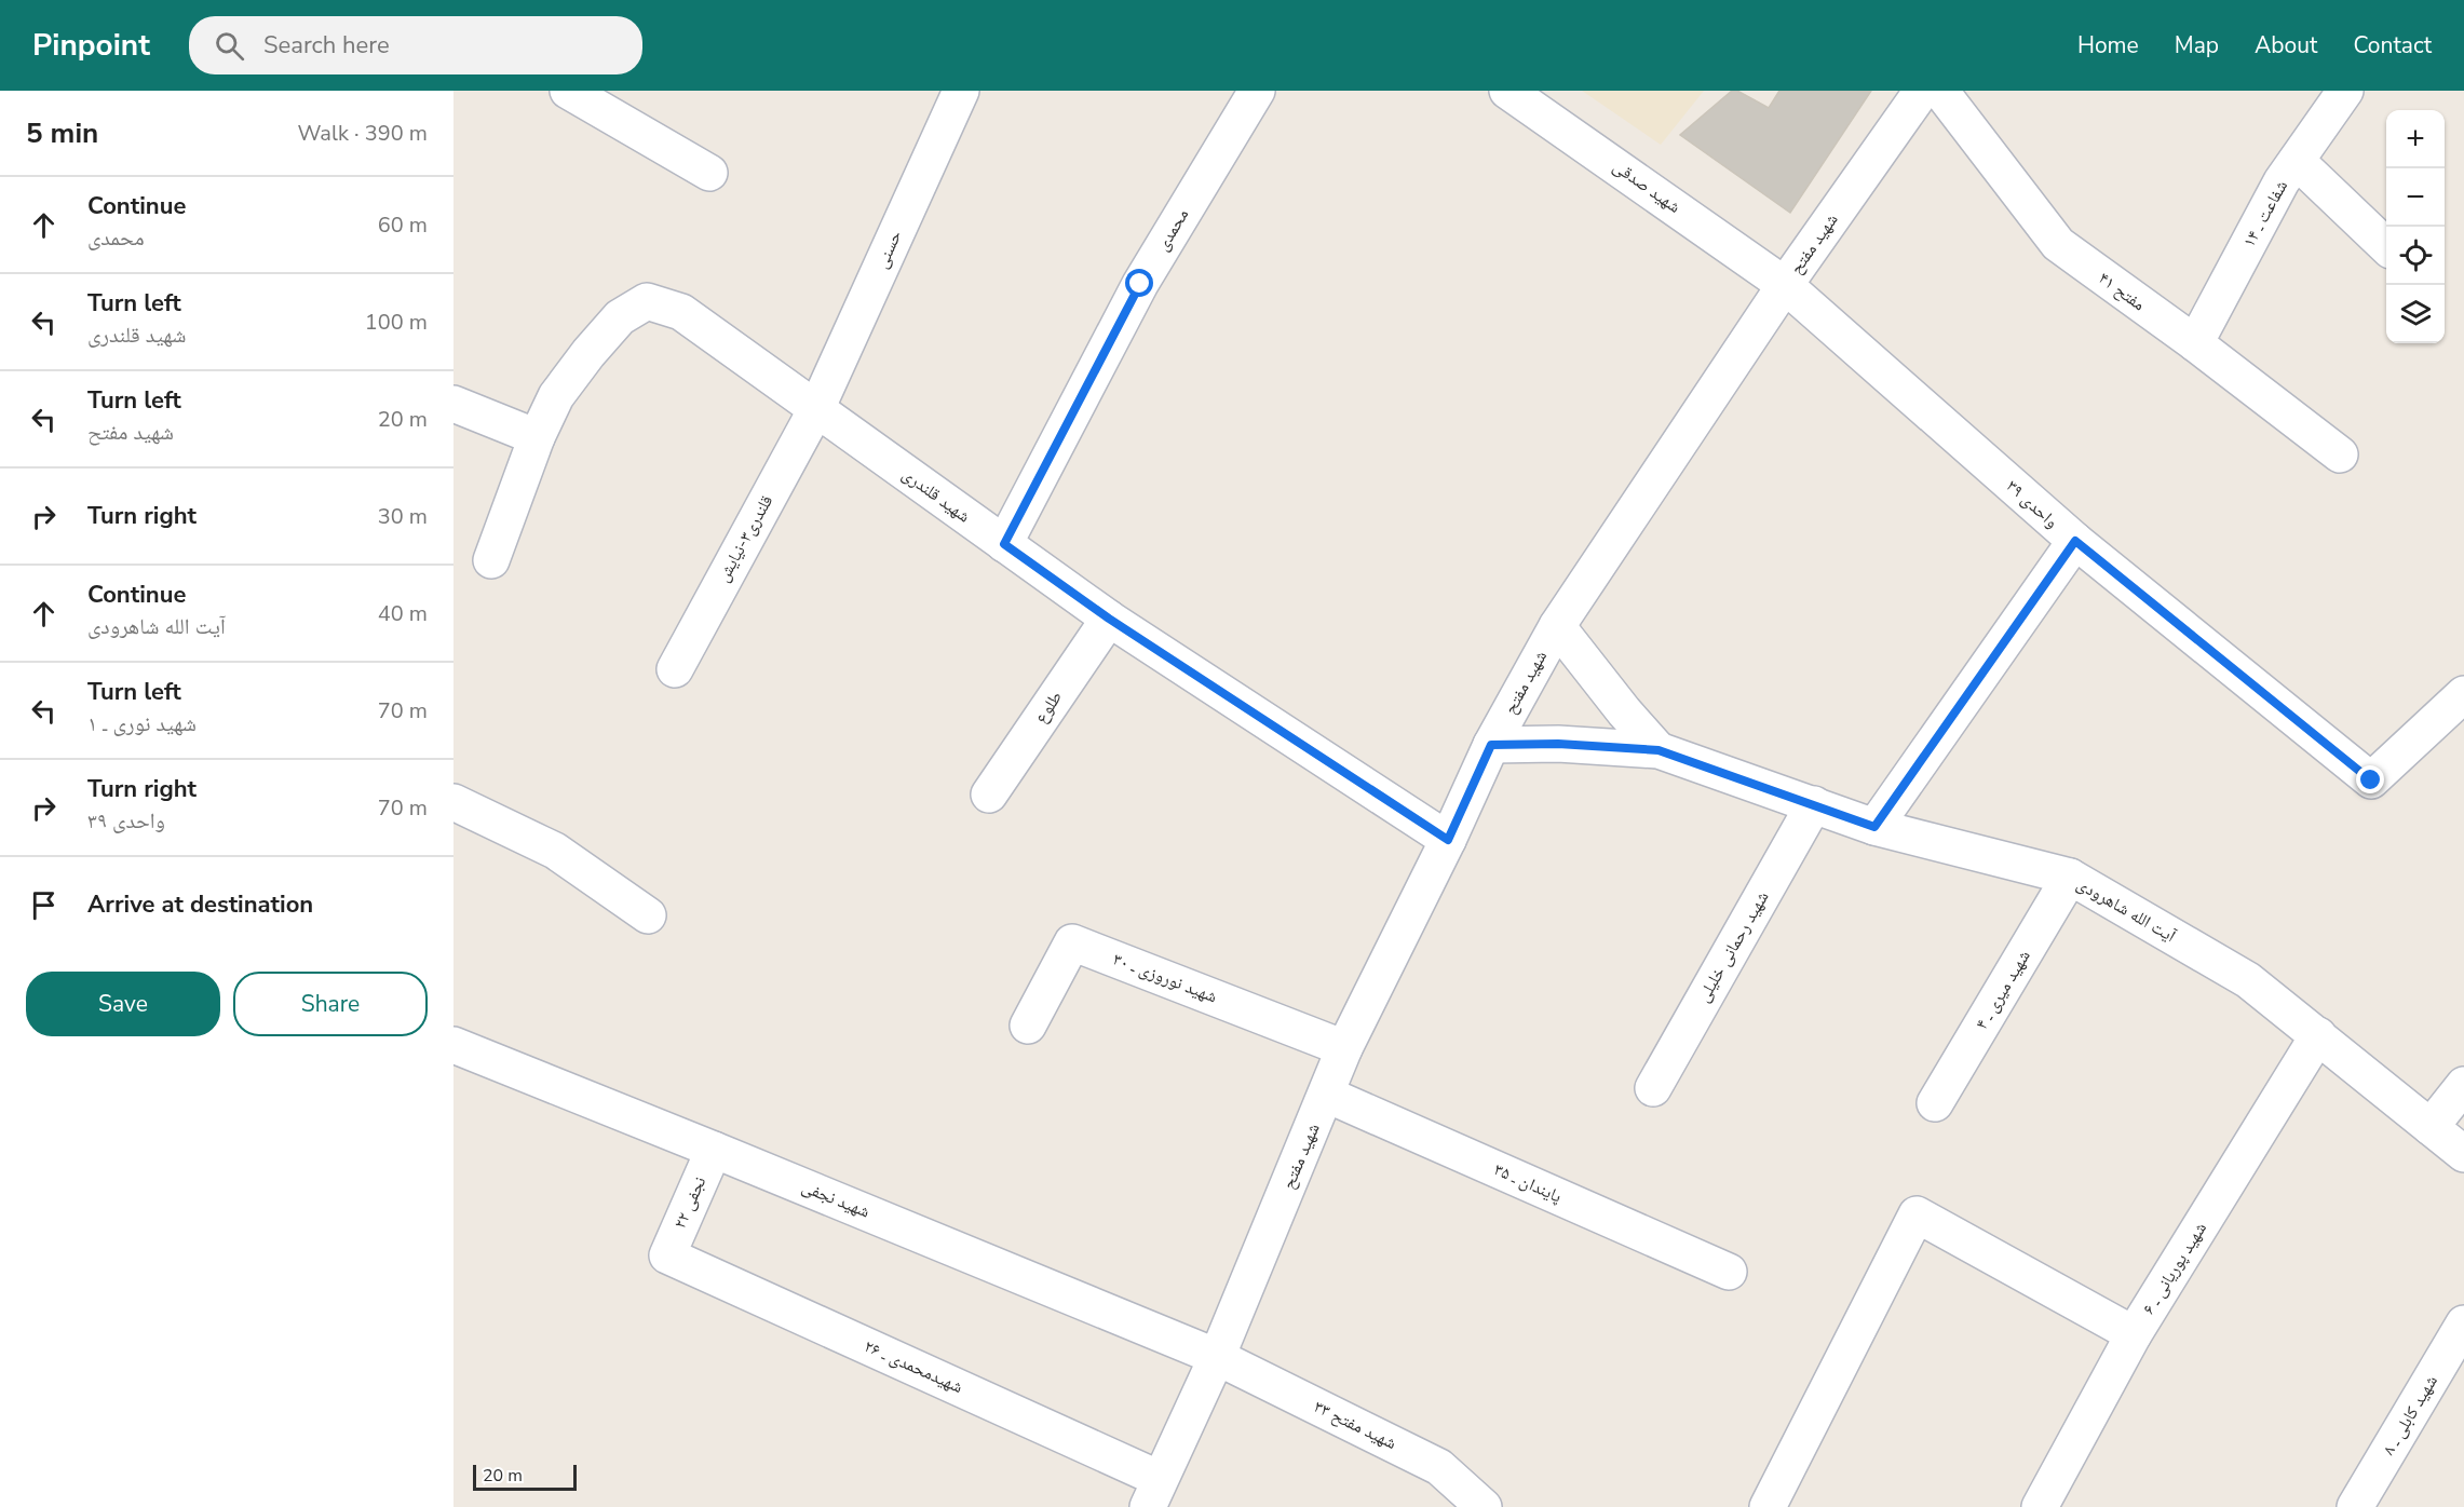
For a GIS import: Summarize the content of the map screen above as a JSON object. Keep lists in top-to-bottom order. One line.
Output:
{"streets":{"street":["شهید صدقی","شفاعت ـ ۱۴","محمدی","شهید مفتح","حسنی","مفتح ۴۱","شهید قلندری","واحدی ۳۹","قلندری۳-نیایش","طلوع","آیت الله شاهرودی","شهید رحمانی خلیلی","شهید نوروزی ـ ۳۰","شهید میری ـ ۴","پایندان ـ ۳۵","شهید نجفی","نجفی ۲۲","شهید پوریانی ـ ۶","شهیدمحمدی ـ ۲۶","شهید کابلی ـ ۸","شهید مفتح ۳۳"]},"crossings":[["شهید صدقی","شهید مفتح"],["شهید صدقی","واحدی ۳۹"],["شفاعت ـ ۱۴","مفتح ۴۱"],["محمدی","شهید قلندری"],["شهید مفتح","شهید قلندری"],["شهید مفتح","واحدی ۳۹"],["شهید مفتح","شهید نوروزی ـ ۳۰"],["شهید مفتح","پایندان ـ ۳۵"],["شهید مفتح","شهید نجفی"],["شهید مفتح","شهیدمحمدی ـ ۲۶"],["شهید مفتح","شهید مفتح ۳۳"],["حسنی","شهید قلندری"],["حسنی","قلندری۳-نیایش"],["شهید قلندری","قلندری۳-نیایش"],["شهید قلندری","طلوع"],["آیت الله شاهرودی","شهید رحمانی خلیلی"],["آیت الله شاهرودی","شهید میری ـ ۴"],["آیت الله شاهرودی","شهید پوریانی ـ ۶"],["شهید نجفی","نجفی ۲۲"],["شهید نجفی","شهید مفتح ۳۳"],["نجفی ۲۲","شهیدمحمدی ـ ۲۶"]],"scale_bar":"20 m","page":{"header":"Pinpoint","search":"Search here","nav":["Home","Map","About","Contact"],"heading":["5 min","Walk · 390 m"],"map_buttons":["+","−"],"list":[["Continue","محمدی","60 m"],["Turn left","شهید قلندری","100 m"],["Turn left","شهید مفتح","20 m"],["Turn right","30 m"],["Continue","آیت الله شاهرودی","40 m"],["Turn left","شهید نوری ـ ۱","70 m"],["Turn right","واحدی ۳۹","70 m"],"Arrive at destination"],"buttons":["Save","Share"],"scale":"20 m"}}
